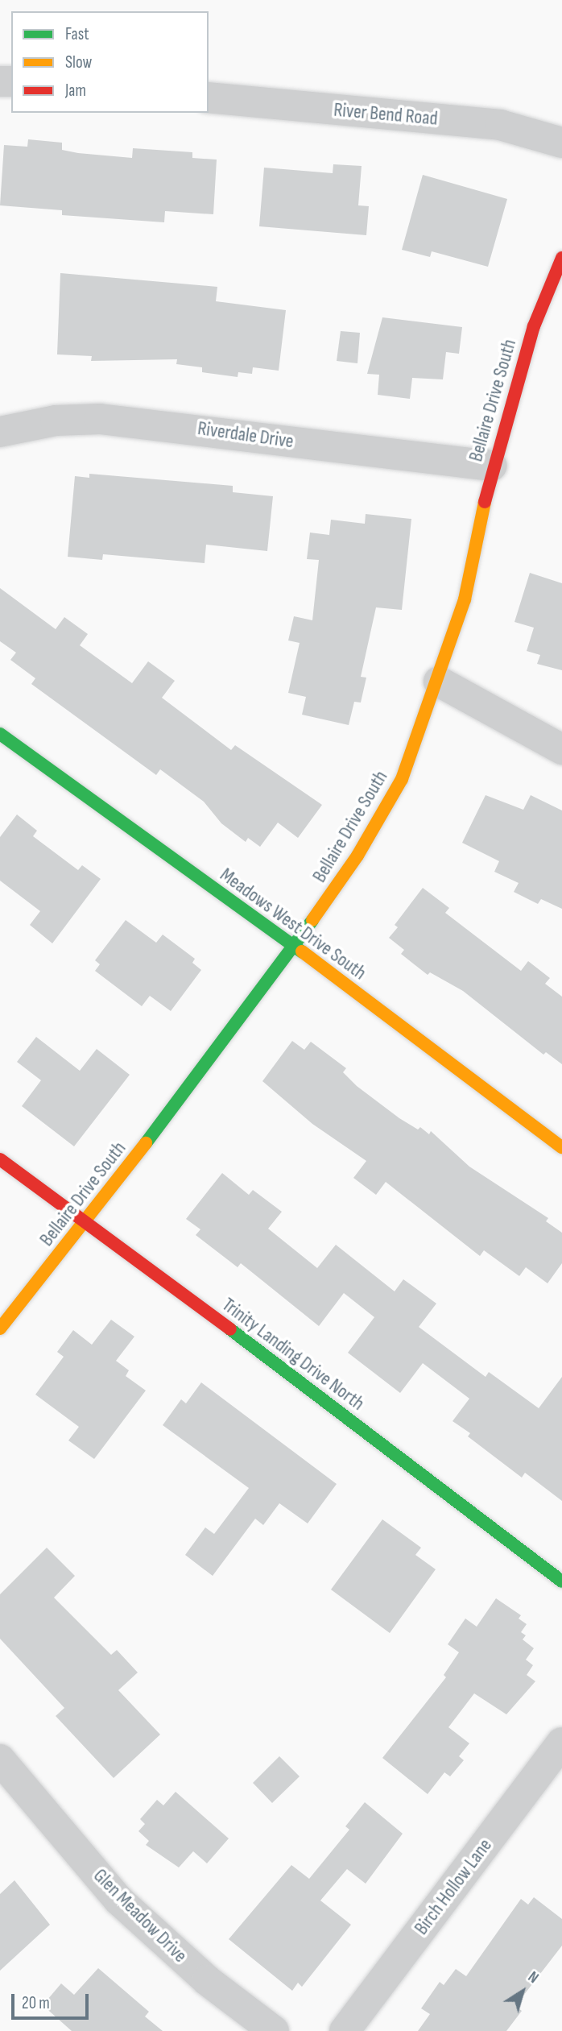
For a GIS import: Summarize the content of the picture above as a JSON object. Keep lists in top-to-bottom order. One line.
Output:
{"streets":{"street":["River Bend Road","Bellaire Drive South","Riverdale Drive","Meadows West Drive South","Trinity Landing Drive North","Birch Hollow Lane","Glen Meadow Drive"]},"crossings":[["Bellaire Drive South","Riverdale Drive"],["Bellaire Drive South","Meadows West Drive South"],["Bellaire Drive South","Trinity Landing Drive North"]],"legend":["Fast","Slow","Jam"],"scale_bar":"20 m","north":"top right"}
